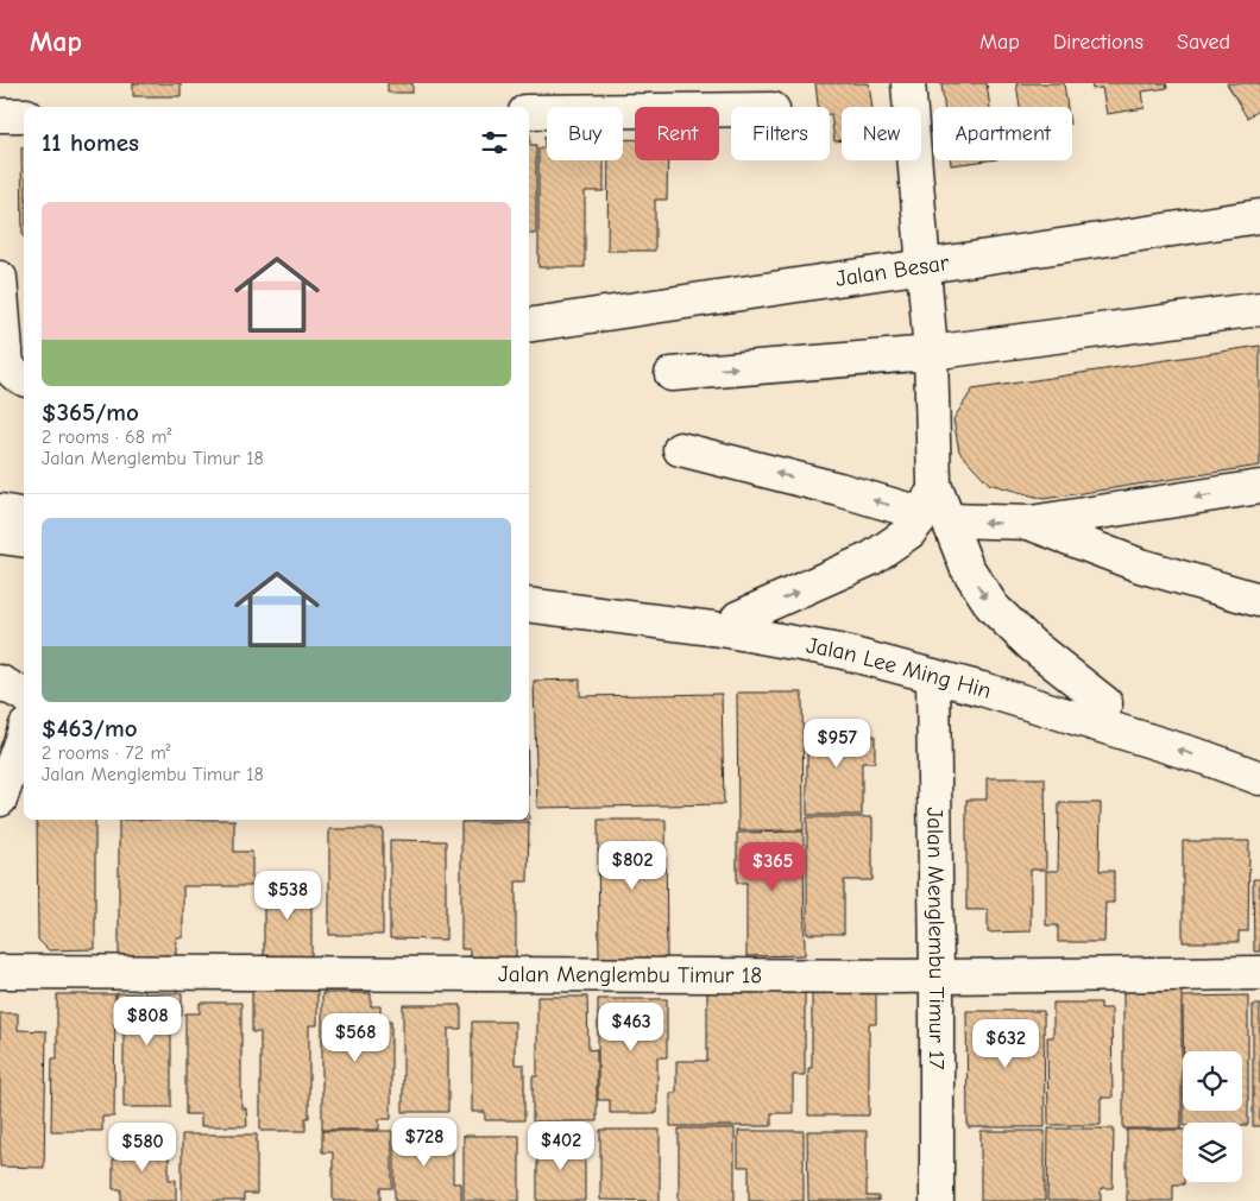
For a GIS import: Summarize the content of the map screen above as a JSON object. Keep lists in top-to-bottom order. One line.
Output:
{"streets":{"street":["Jalan Besar","Jalan Lee Ming Hin","Jalan Menglembu Timur 17","Jalan Menglembu Timur 18"]},"crossings":[["Jalan Lee Ming Hin","Jalan Menglembu Timur 17"],["Jalan Menglembu Timur 17","Jalan Menglembu Timur 18"]],"page":{"header":"Map","nav":["Map","Directions","Saved"],"chip":["Buy","Rent","Filters","New","Apartment"],"heading":"11 homes","list":[{"name":"$365/mo","note":"2 rooms · 68 m² · Jalan Menglembu Timur 18"},{"name":"$463/mo","note":"2 rooms · 72 m² · Jalan Menglembu Timur 18"}],"price":["$957","$802","$365","$538","$808","$463","$568","$632","$728","$402","$580"]}}
